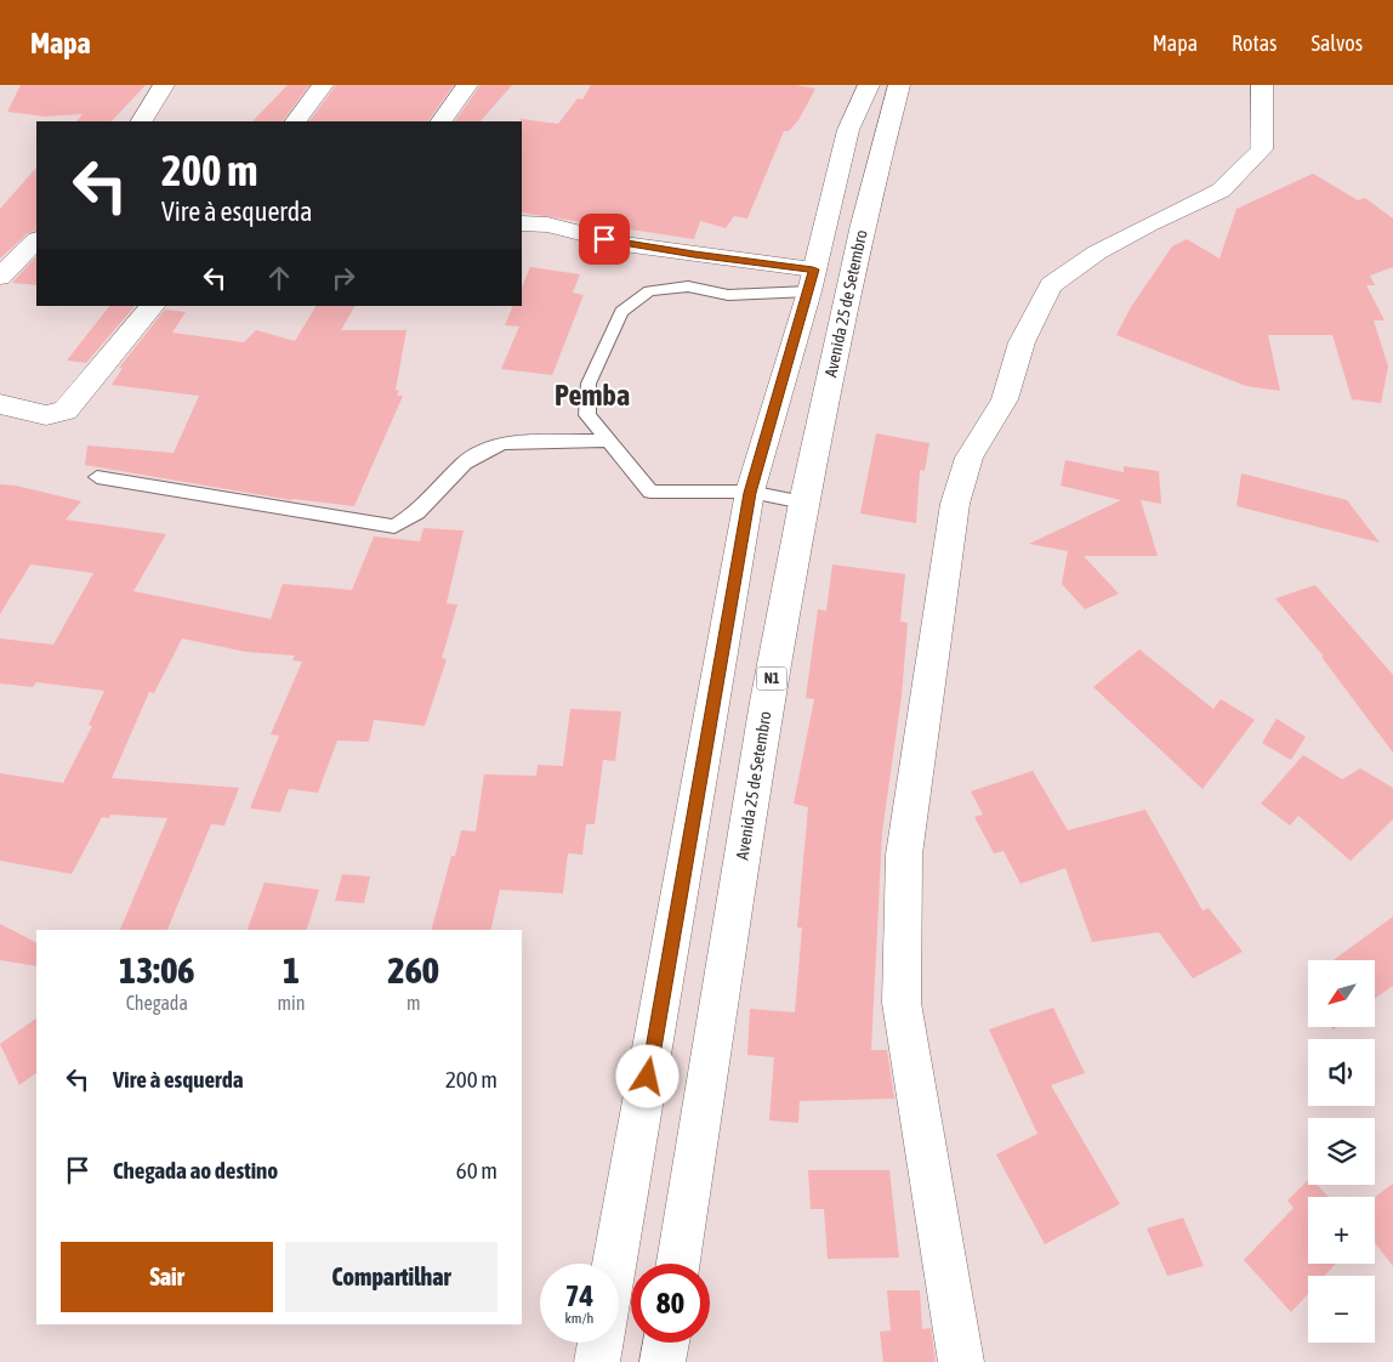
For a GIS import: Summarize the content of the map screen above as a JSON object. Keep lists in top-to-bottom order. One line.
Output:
{"streets":{"main road":["Avenida 25 de Setembro","N1"]},"districts":["Pemba"],"north":"bottom left","page":{"header":"Mapa","nav":["Mapa","Rotas","Salvos"],"turn":["200 m","Vire à esquerda"],"eta":["13:06","Chegada","1","min","260","m"],"map_buttons":["+","−"],"list":[{"name":"Vire à esquerda","value":"200 m"},{"name":"Chegada ao destino","value":"60 m"}],"buttons":["Sair","Compartilhar"],"speed":"74 km/h","limit":"80"}}
